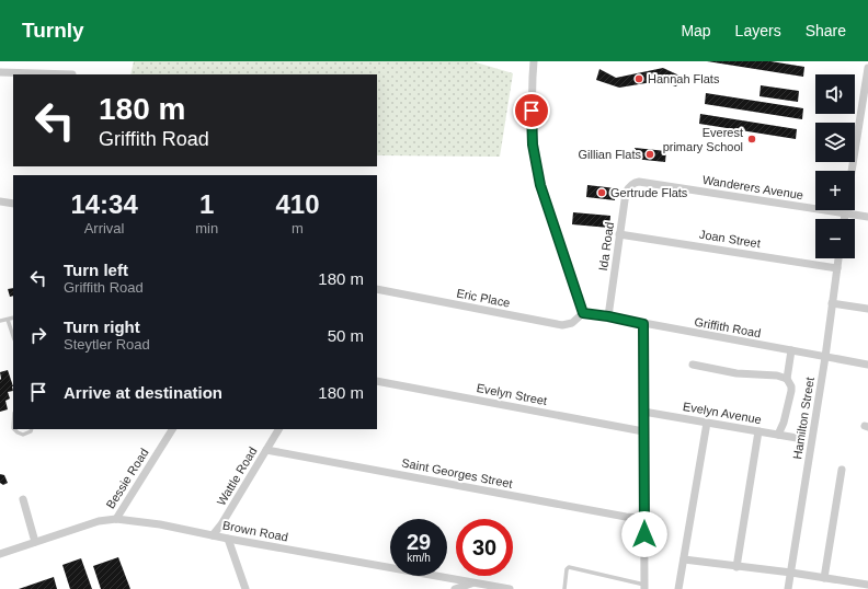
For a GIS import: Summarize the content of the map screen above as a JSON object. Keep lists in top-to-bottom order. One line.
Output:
{"streets":{"street":["Wanderers Avenue","Joan Street","Ida Road","Eric Place","Griffith Road","Evelyn Street","Evelyn Avenue","Hamilton Street","Saint Georges Street","Wattle Road","Bessie Road","Brown Road"]},"crossings":[["Wanderers Avenue","Ida Road"],["Joan Street","Ida Road"],["Joan Street","Hamilton Street"],["Ida Road","Griffith Road"],["Eric Place","Griffith Road"],["Griffith Road","Hamilton Street"],["Saint Georges Street","Wattle Road"],["Wattle Road","Brown Road"],["Bessie Road","Brown Road"]],"places":["Hannah Flats","Everest primary School","Gillian Flats","Gertrude Flats"],"page":{"header":"Turnly","nav":["Map","Layers","Share"],"map_buttons":["+","−"],"turn":["180 m","Griffith Road"],"eta":["14:34","Arrival","1","min","410","m"],"list":[{"name":"Turn left","note":"Griffith Road","value":"180 m"},{"name":"Turn right","note":"Steytler Road","value":"50 m"},{"name":"Arrive at destination","value":"180 m"}],"speed":"29 km/h","limit":"30"}}
